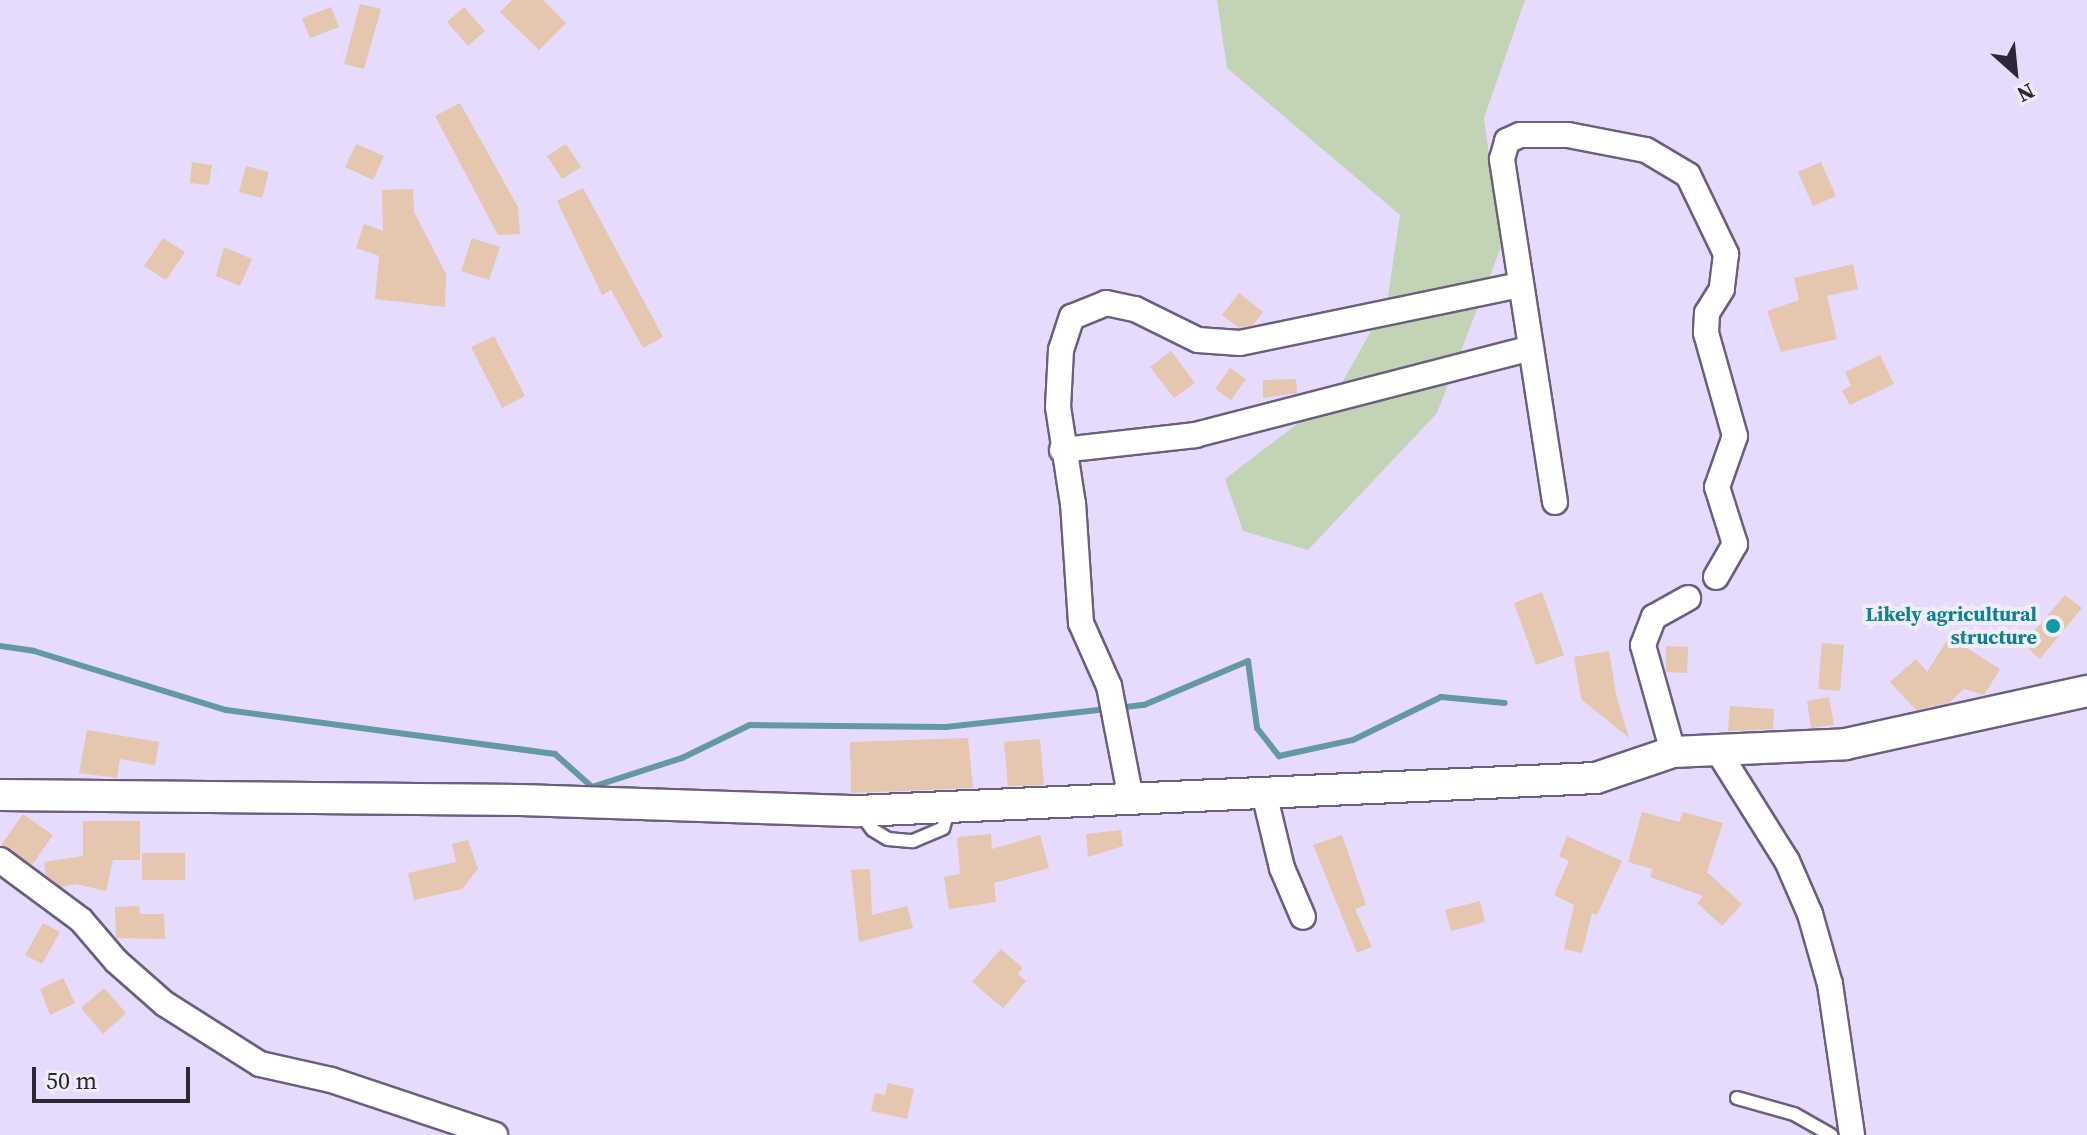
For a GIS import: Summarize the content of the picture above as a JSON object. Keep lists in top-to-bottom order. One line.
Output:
{"places":["Likely agricultural structure"],"scale_bar":"50 m","north":"bottom right"}
